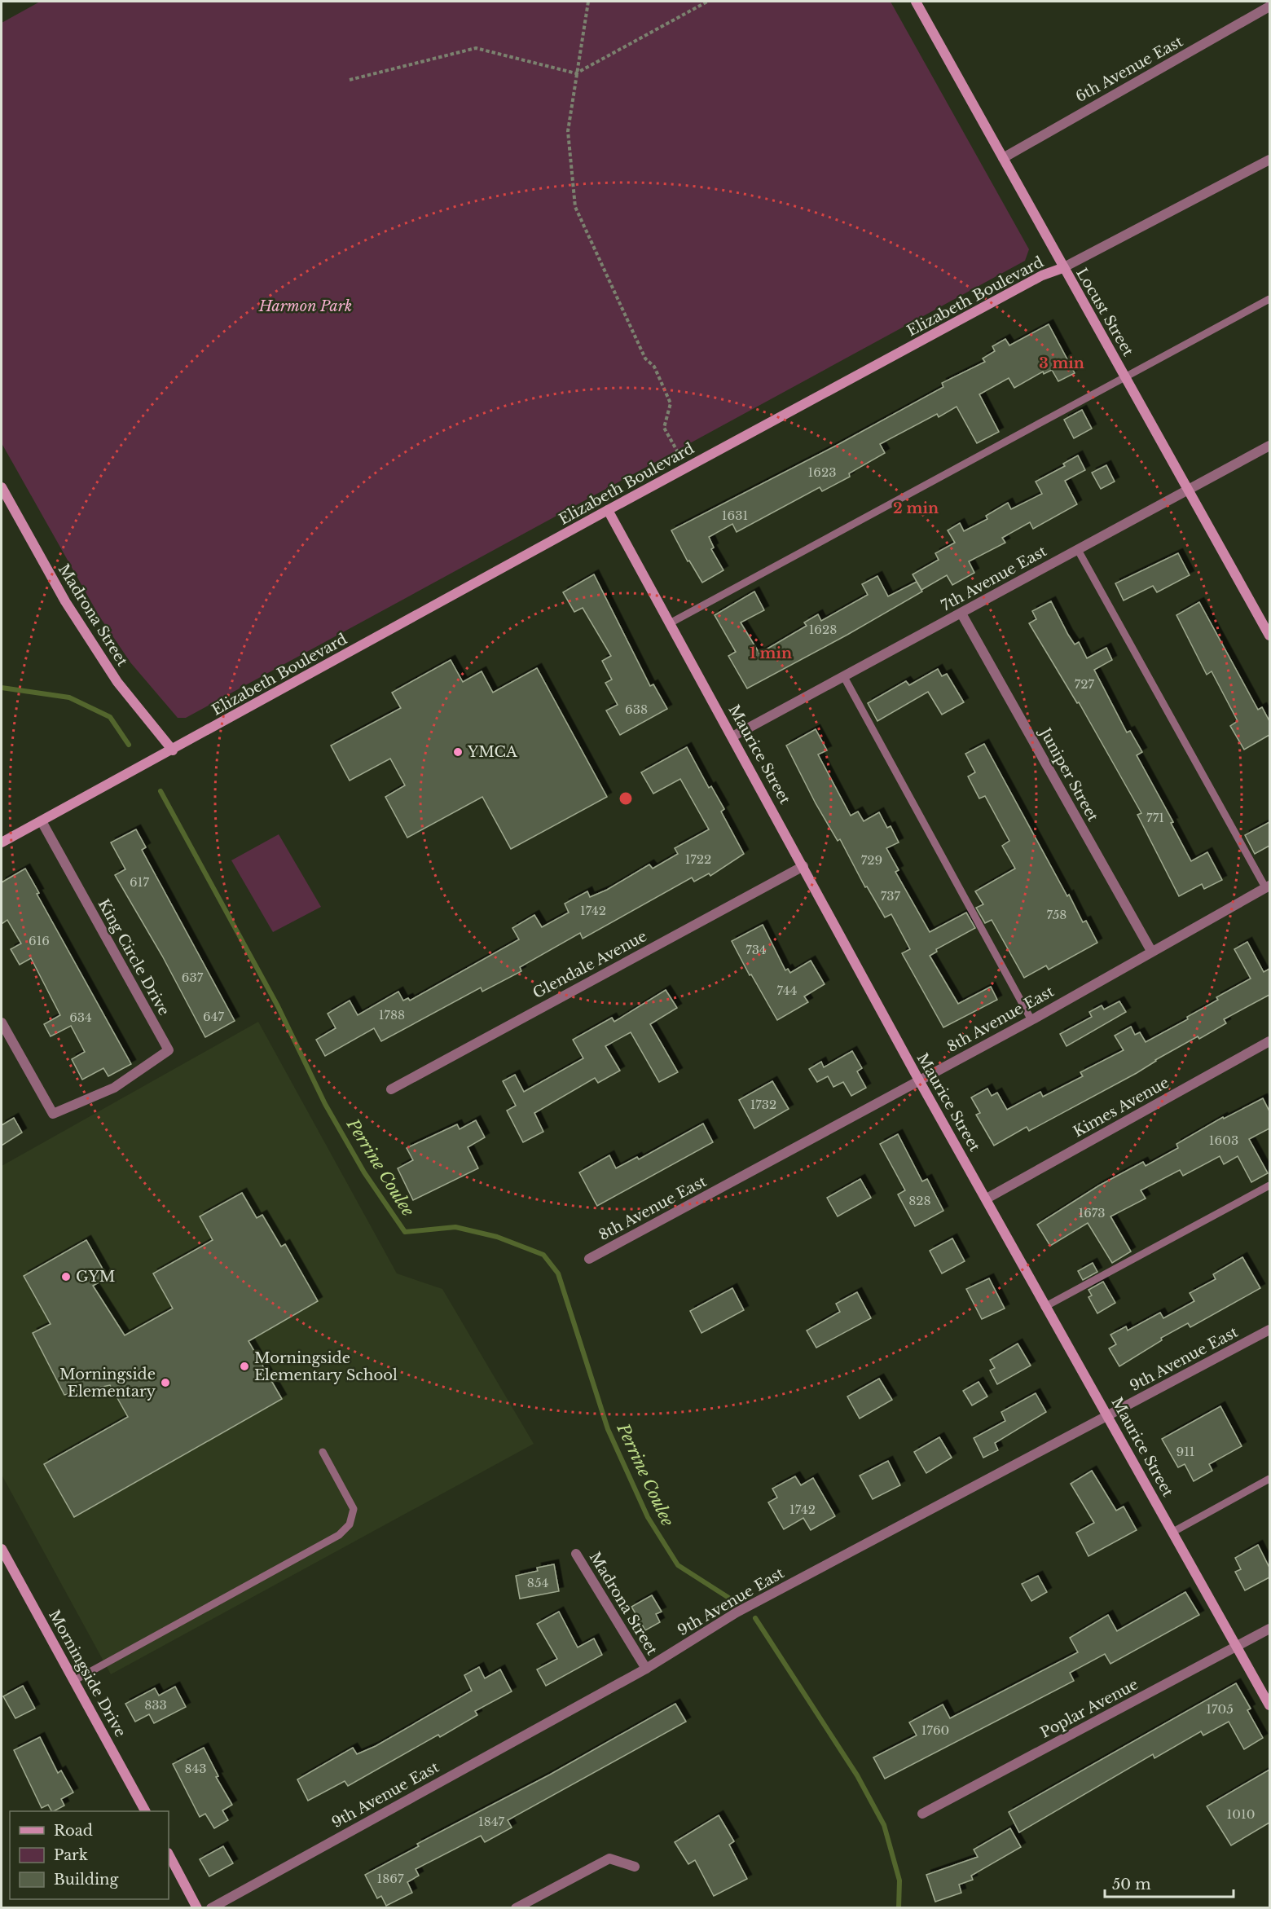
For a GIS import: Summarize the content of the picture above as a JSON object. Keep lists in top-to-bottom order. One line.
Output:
{"streets":{"street":["6th Avenue East","Elizabeth Boulevard","Locust Street","7th Avenue East","Madrona Street","Maurice Street","Juniper Street","King Circle Drive","Glendale Avenue","8th Avenue East","Kimes Avenue","9th Avenue East","Morningside Drive","Poplar Avenue"]},"crossings":[["6th Avenue East","Locust Street"],["Elizabeth Boulevard","Locust Street"],["Elizabeth Boulevard","Madrona Street"],["Elizabeth Boulevard","Maurice Street"],["Elizabeth Boulevard","King Circle Drive"],["Locust Street","7th Avenue East"],["7th Avenue East","Maurice Street"],["7th Avenue East","Juniper Street"],["Madrona Street","9th Avenue East"],["Maurice Street","Glendale Avenue"],["Maurice Street","8th Avenue East"],["Maurice Street","Kimes Avenue"],["Maurice Street","9th Avenue East"],["Maurice Street","Poplar Avenue"],["Juniper Street","8th Avenue East"]],"water":["Perrine Coulee"],"parks":["Harmon Park"],"places":["YMCA","GYM","Morningside Elementary School","Morningside Elementary"],"house_numbers":["1623","1631","1628","727","638","771","1722","729","617","737","1742","758","616","734","637","744","1788","647","634","1732","1603","828","1673","911","1742","854","833","1705","1760","843","1010","1847","1867"],"legend":["Road","Park","Building"],"scale_bar":"50 m","rings":["3 min","2 min","1 min"]}
